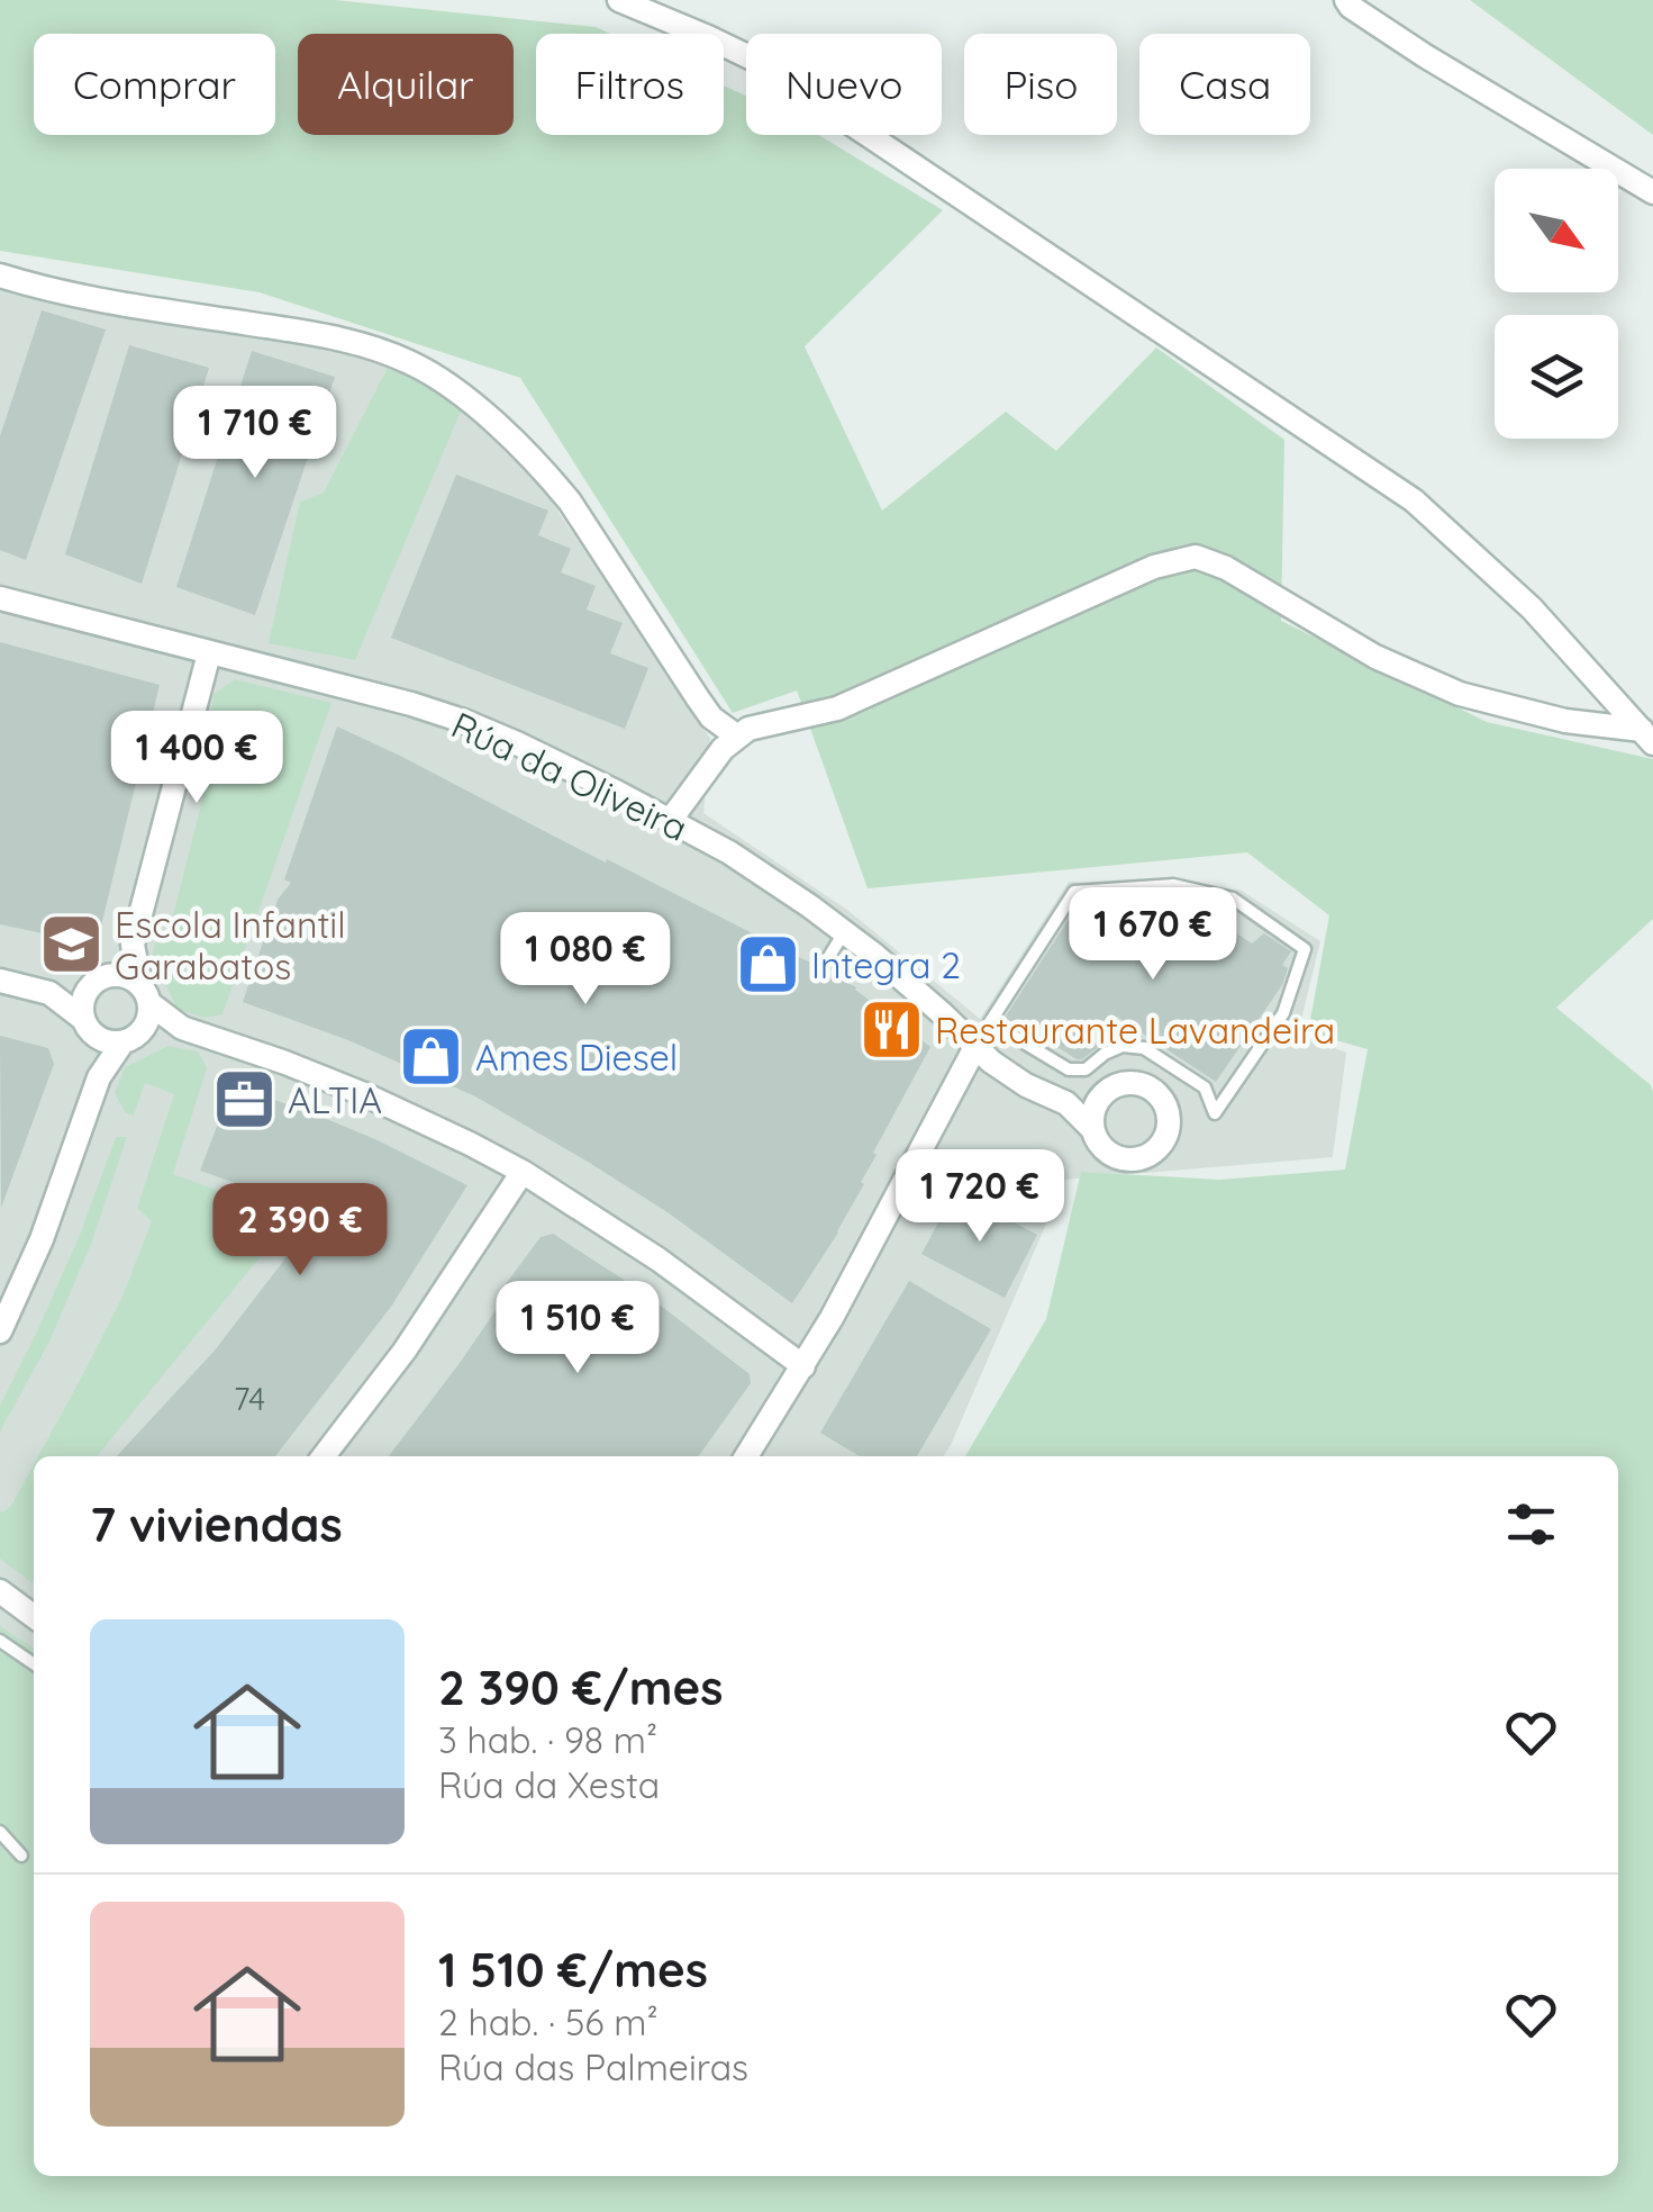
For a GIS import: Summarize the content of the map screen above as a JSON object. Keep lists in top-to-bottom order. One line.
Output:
{"streets":{"street":["Rúa da Oliveira"]},"places":{"school or university":["Escola Infantil Garabatos"],"shop":["Integra 2","Ames Diesel"],"restaurant":["Restaurante Lavandeira"],"office":["ALTIA"]},"house_numbers":["74"],"north":"bottom right","page":{"chip":["Comprar","Alquilar","Filtros","Nuevo","Piso","Casa"],"price":["1 710 €","1 400 €","1 670 €","1 080 €","1 720 €","2 390 €","1 510 €"],"heading":"7 viviendas","list":[{"name":"2 390 €/mes","note":"3 hab. · 98 m² · Rúa da Xesta"},{"name":"1 510 €/mes","note":"2 hab. · 56 m² · Rúa das Palmeiras"}]}}
